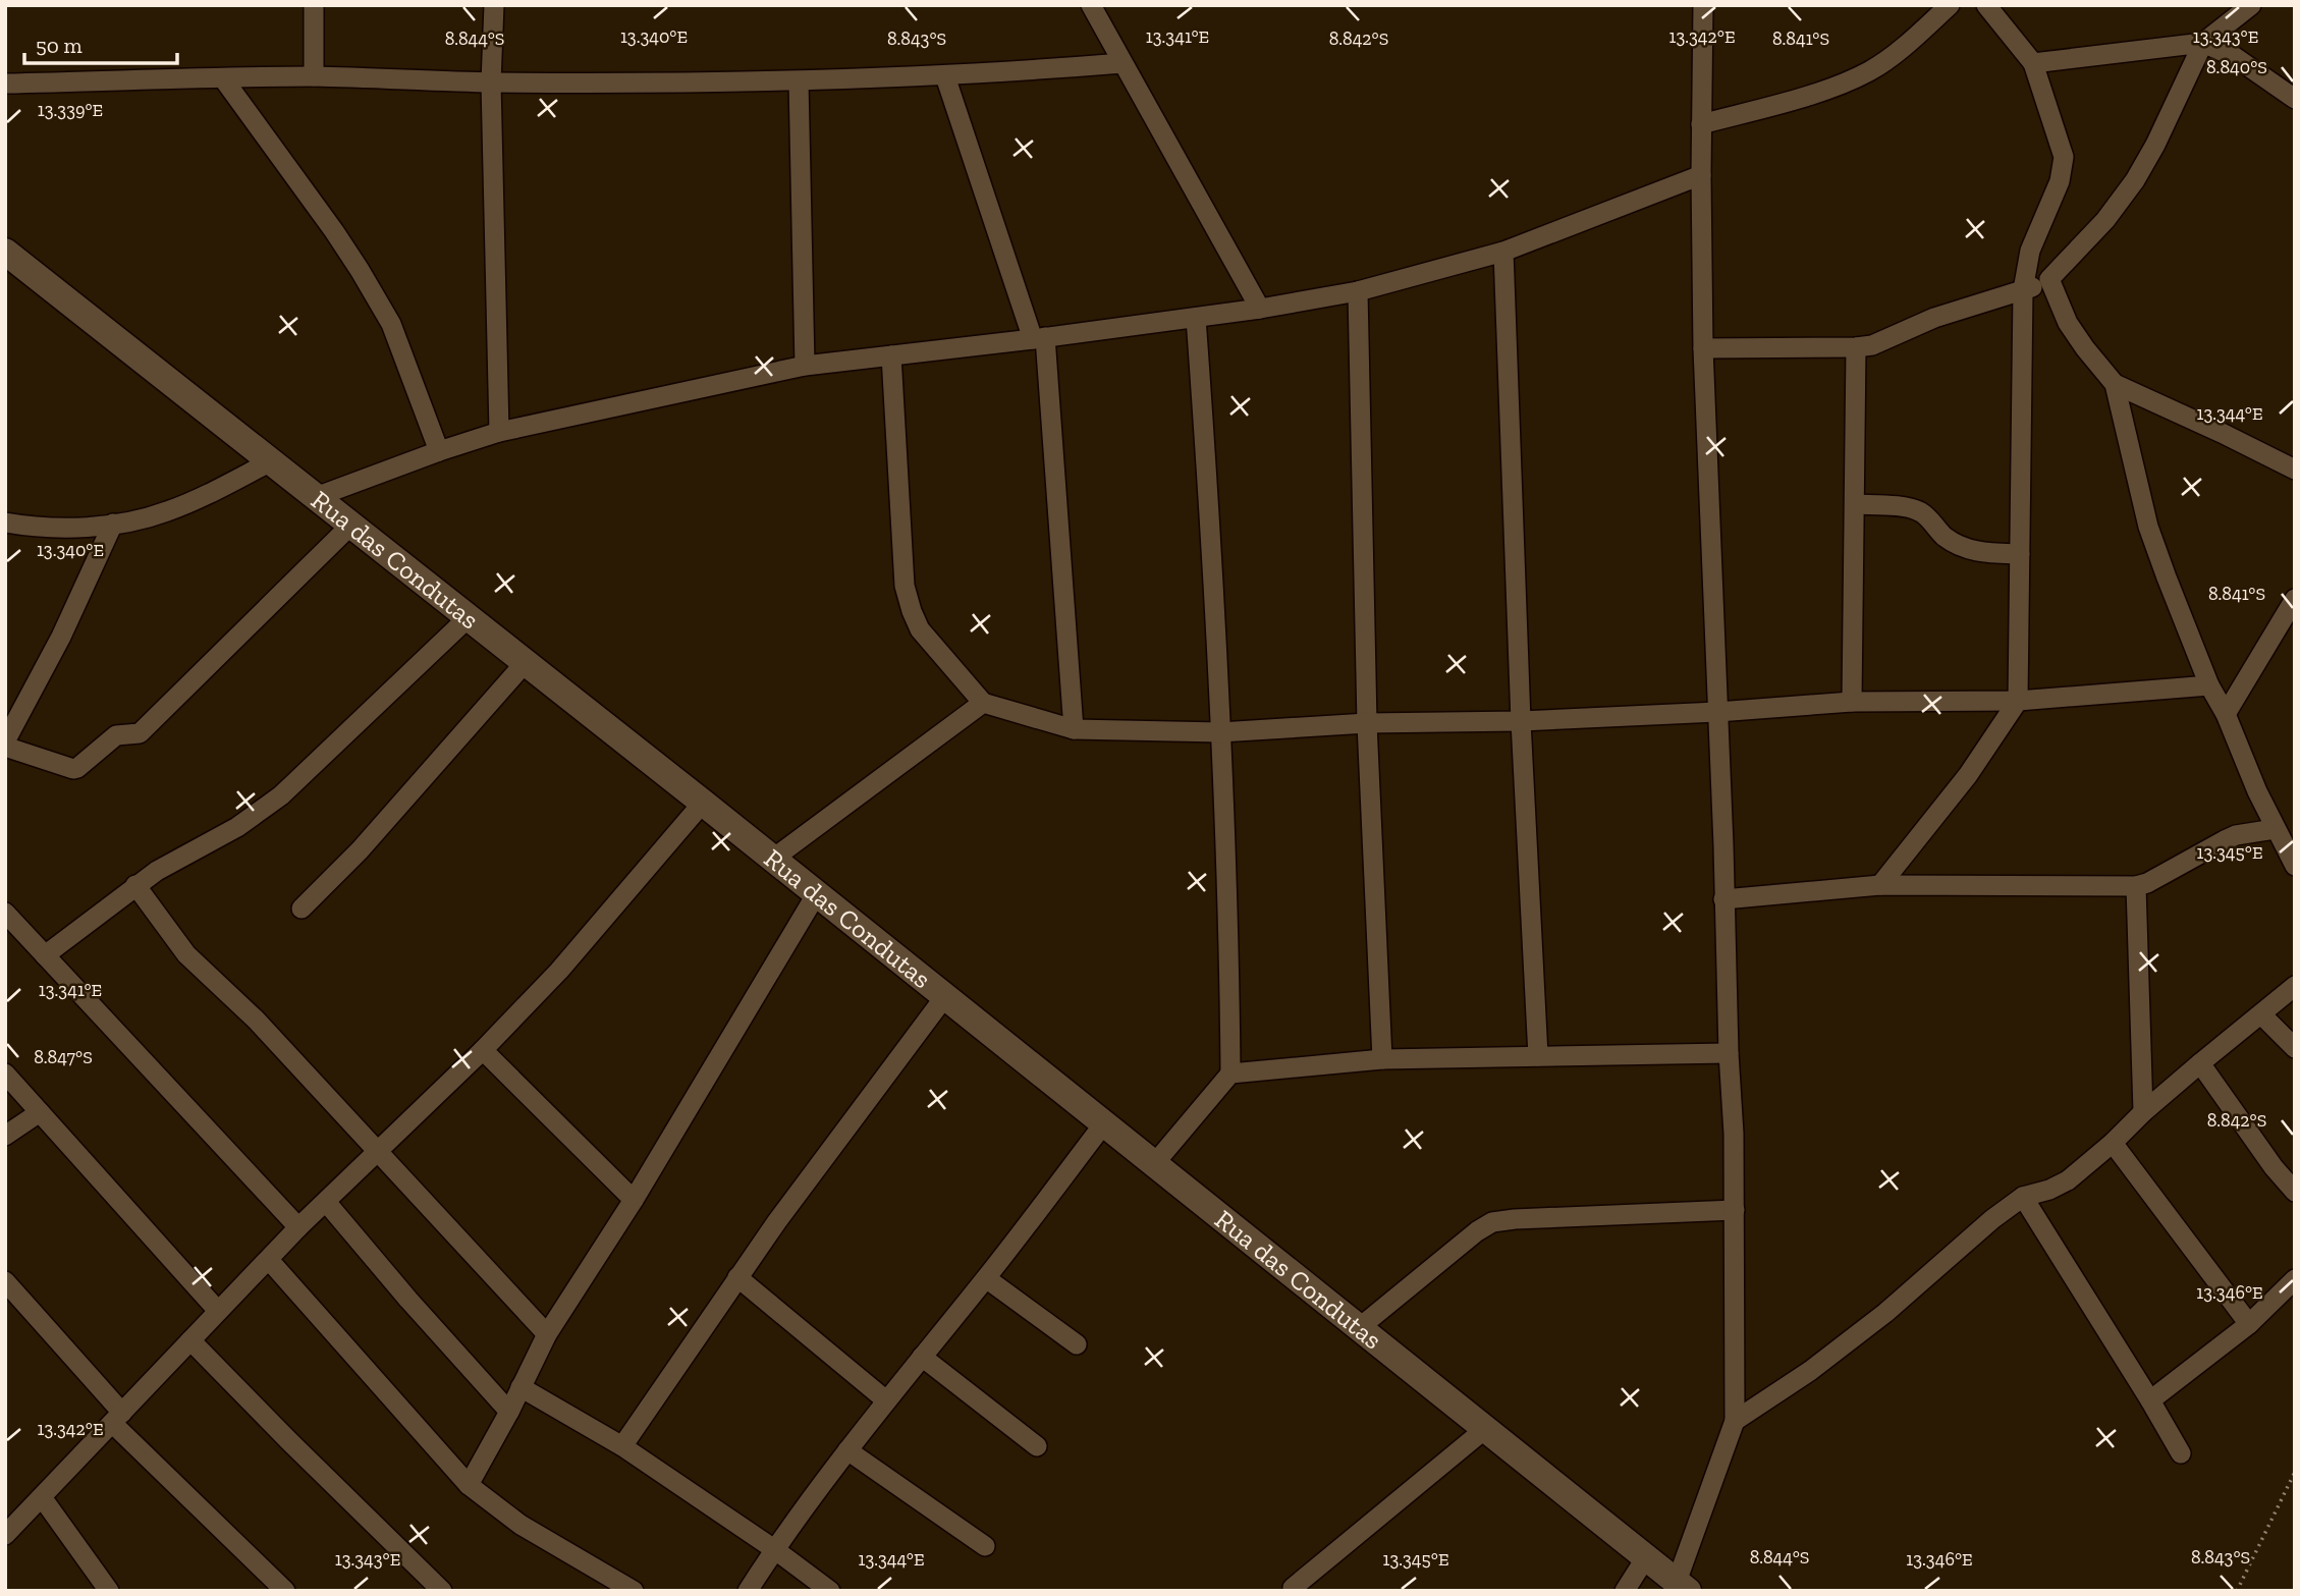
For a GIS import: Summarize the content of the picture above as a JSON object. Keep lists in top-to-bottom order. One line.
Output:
{"streets":{"street":["Rua das Condutas"]},"scale_bar":"50 m","coordinates":["13.340°E","13.341°E","13.342°E","13.343°E","8.844°S","8.843°S","8.842°S","8.841°S","8.840°S","13.339°E","13.344°E","13.345°E","8.847°S","13.346°E"]}
